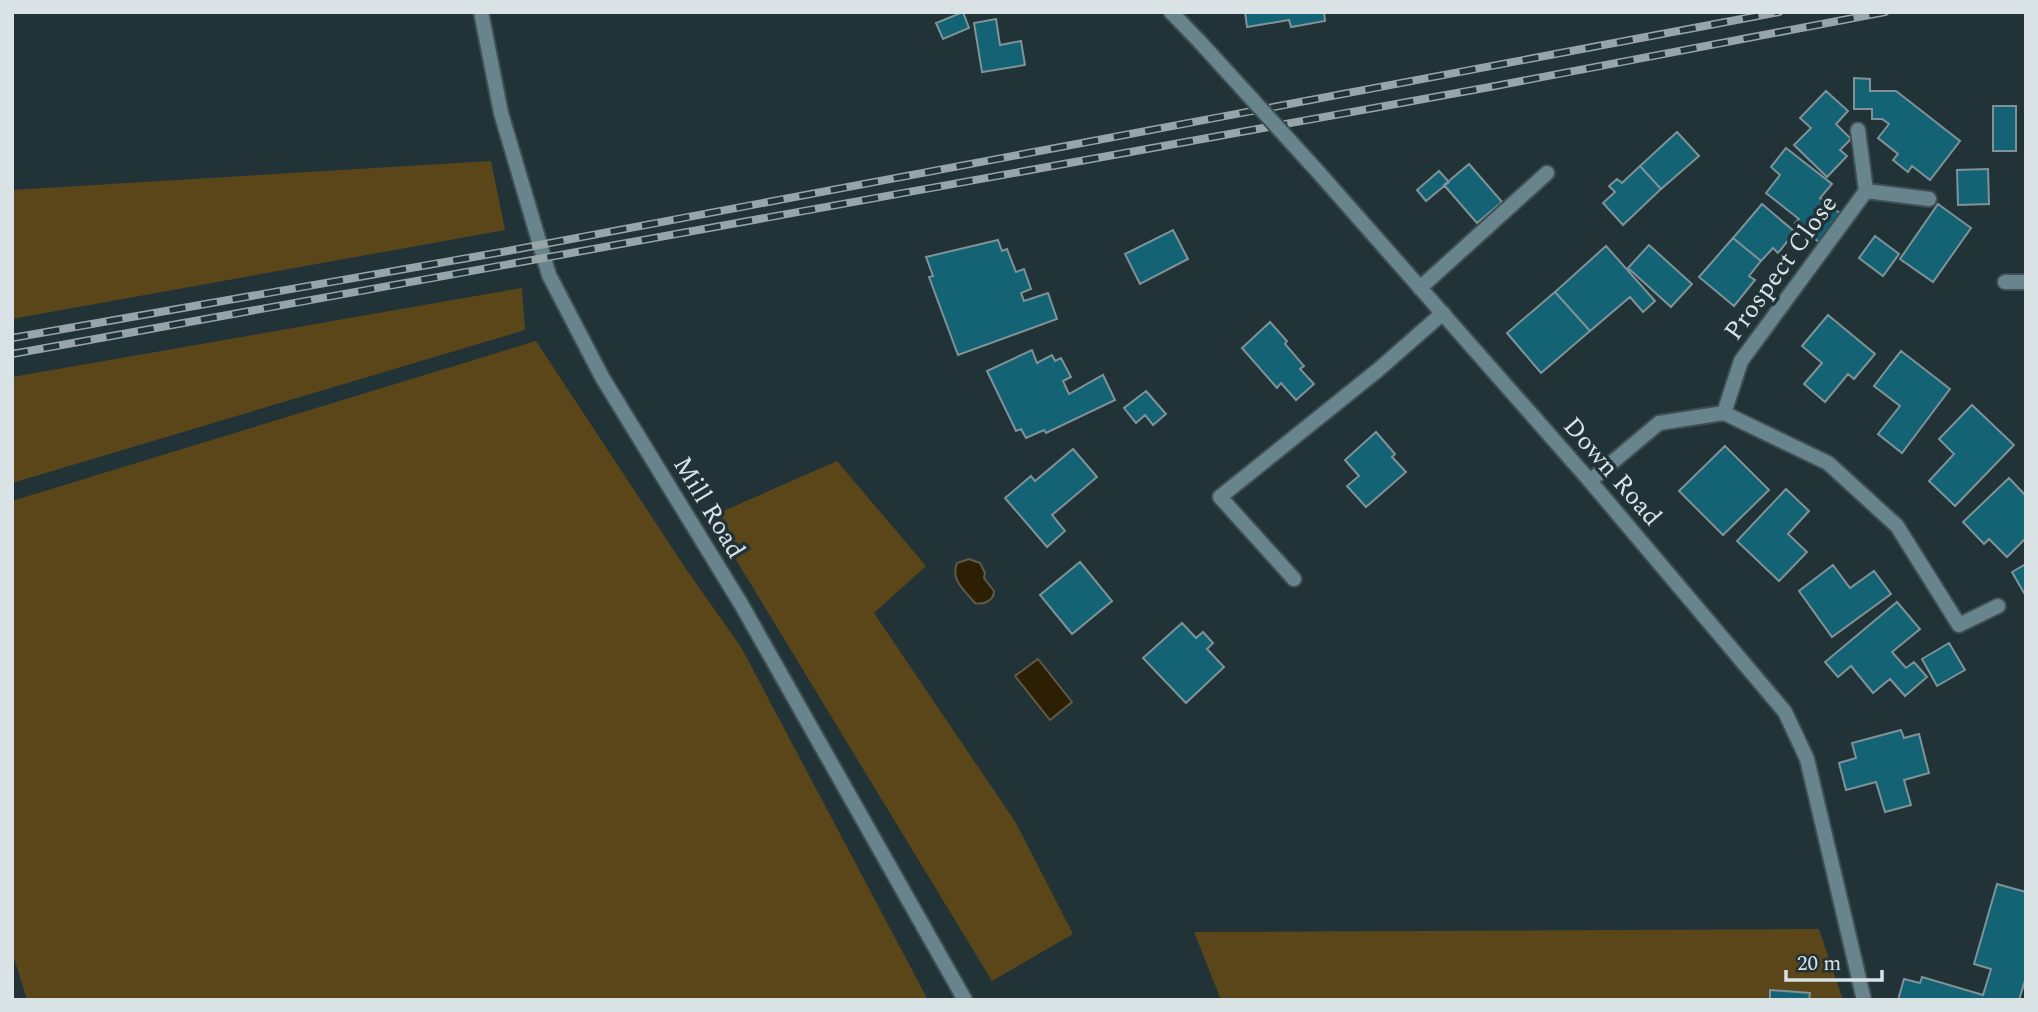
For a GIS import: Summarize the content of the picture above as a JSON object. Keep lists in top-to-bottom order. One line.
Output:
{"streets":{"street":["Prospect Close","Down Road","Mill Road"]},"scale_bar":"20 m"}
